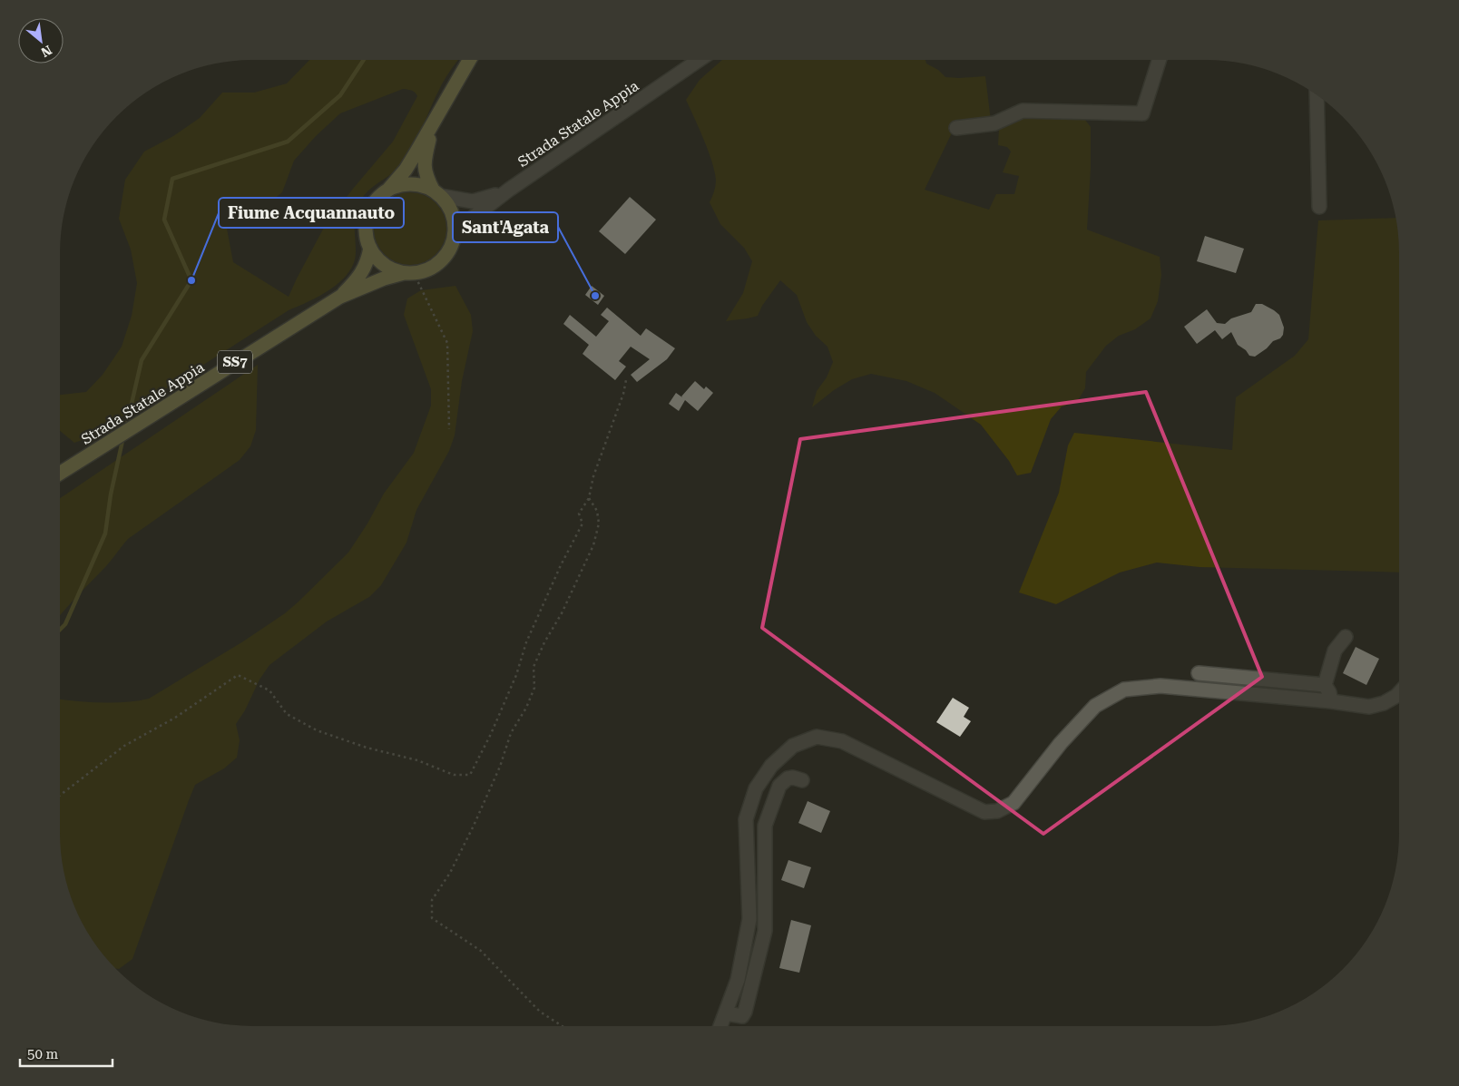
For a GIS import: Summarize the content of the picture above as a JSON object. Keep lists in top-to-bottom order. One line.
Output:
{"streets":{"main road":["Strada Statale Appia","SS7"]},"crossings":[["Strada Statale Appia","SS7"]],"places":["Fiume Acquannauto","Sant'Agata"],"scale_bar":"50 m","north":"bottom right"}
